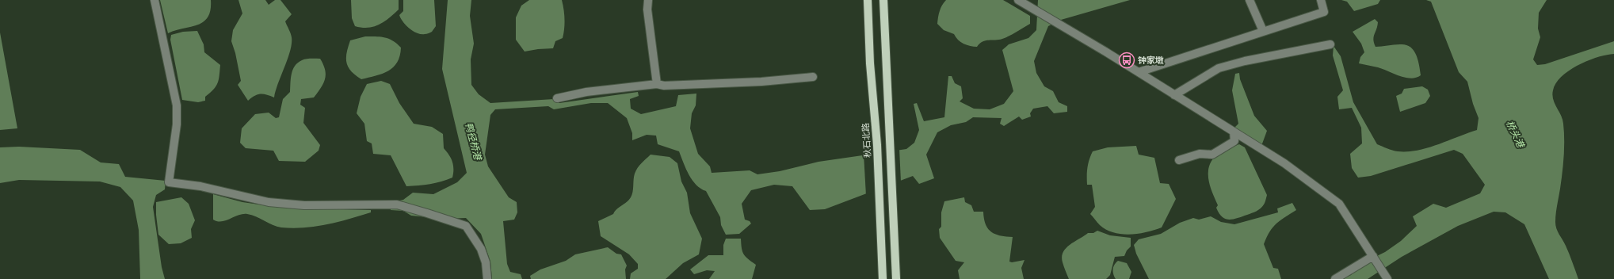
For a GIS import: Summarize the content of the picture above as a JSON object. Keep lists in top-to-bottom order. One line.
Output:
{"streets":{"main road":["秋石北路"]},"water":["桥头港","鸭径桥港"],"places":{"bus stop":["钟家墩"]}}
